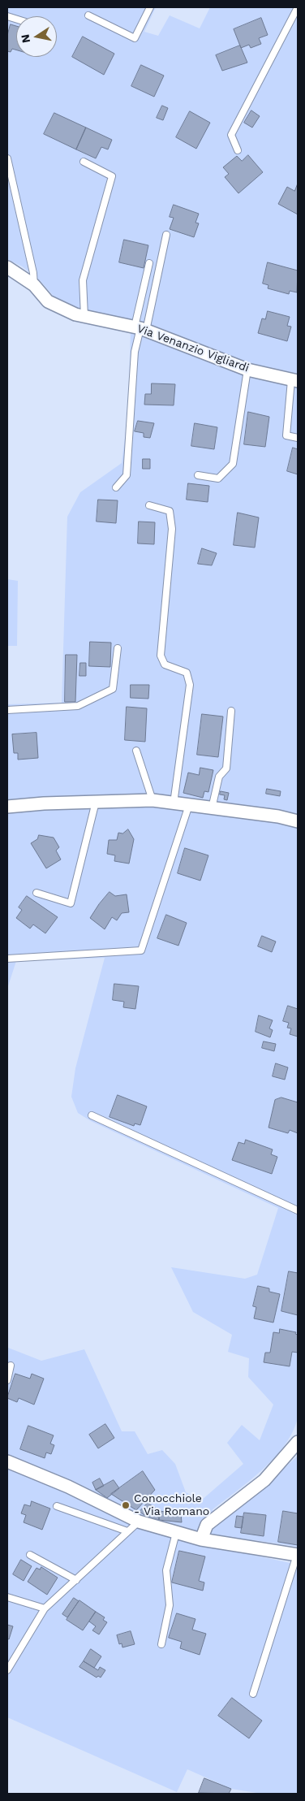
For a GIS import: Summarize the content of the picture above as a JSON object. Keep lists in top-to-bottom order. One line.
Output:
{"streets":{"street":["Via Venanzio Vigliardi"]},"places":["Conocchiole - Via Romano"],"north":"left"}
